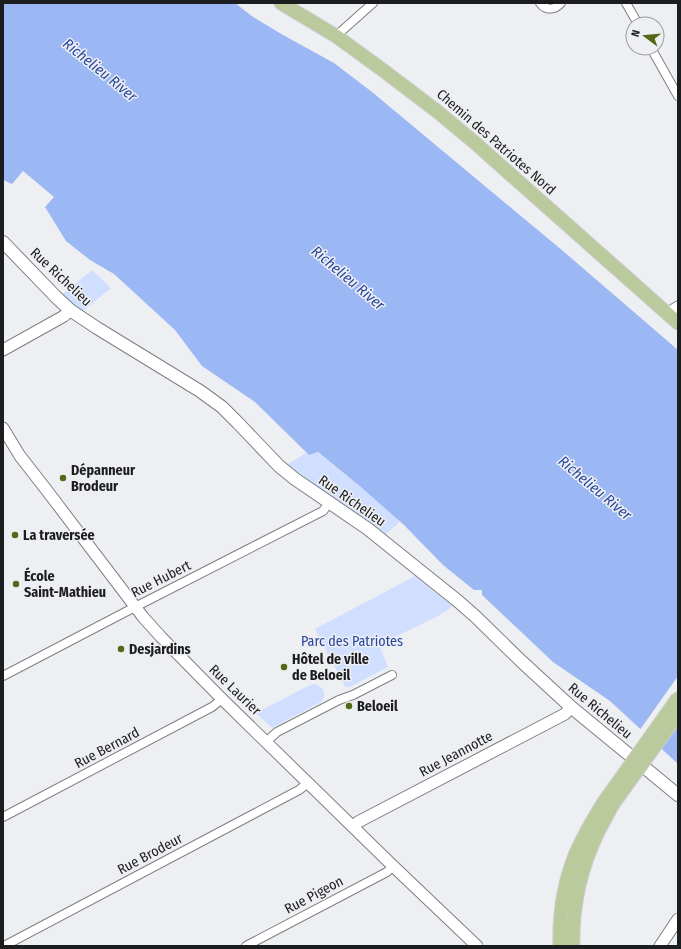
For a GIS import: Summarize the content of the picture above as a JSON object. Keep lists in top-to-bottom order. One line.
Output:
{"streets":{"main road":["Chemin des Patriotes Nord","Rue Richelieu"],"street":["Rue Hubert","Rue Laurier","Rue Bernard","Rue Jeannotte","Rue Brodeur","Rue Pigeon"]},"crossings":[["Rue Richelieu","Rue Hubert"],["Rue Richelieu","Rue Jeannotte"],["Rue Hubert","Rue Laurier"],["Rue Laurier","Rue Bernard"],["Rue Laurier","Rue Jeannotte"],["Rue Laurier","Rue Brodeur"],["Rue Laurier","Rue Pigeon"]],"water":["Richelieu River"],"parks":["Parc des Patriotes"],"places":["Dépanneur Brodeur","La traversée","École Saint-Mathieu","Desjardins","Hôtel de ville de Beloeil","Beloeil"],"north":"left"}
